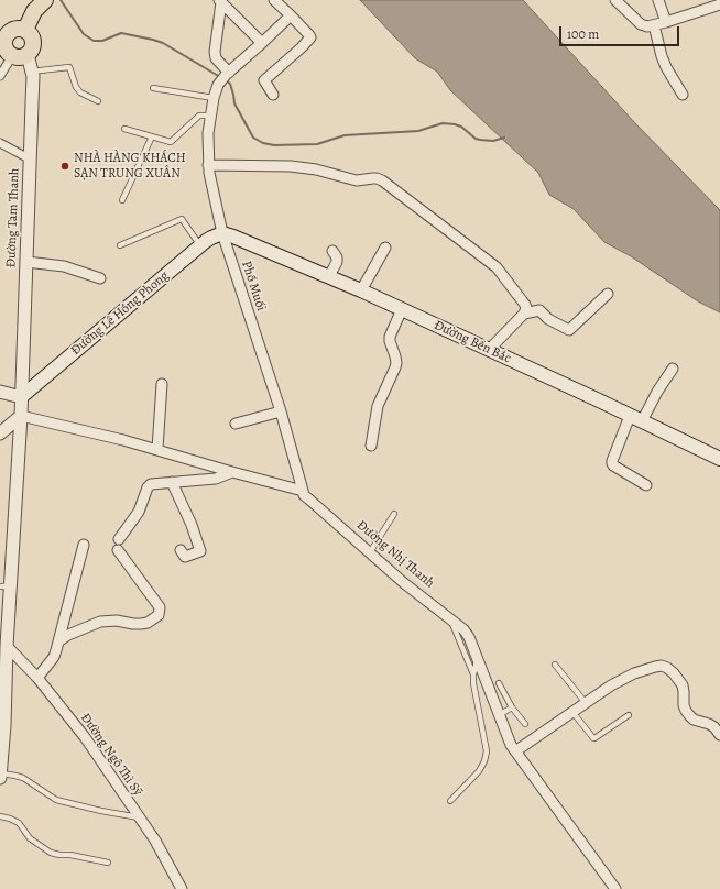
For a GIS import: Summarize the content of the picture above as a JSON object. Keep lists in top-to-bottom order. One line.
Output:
{"streets":{"main road":["Đường Lê Hồng Phong","Đường Bến Bắc"],"street":["Đường Tam Thanh","Phố Muối","Đường Nhị Thanh","Đường Ngô Thì Sỹ"]},"crossings":[["Đường Tam Thanh","Đường Lê Hồng Phong"],["Đường Tam Thanh","Đường Ngô Thì Sỹ"],["Phố Muối","Đường Lê Hồng Phong"],["Phố Muối","Đường Bến Bắc"],["Phố Muối","Đường Nhị Thanh"],["Đường Lê Hồng Phong","Đường Bến Bắc"]],"places":["NHÀ HÀNG KHÁCH SẠN TRUNG XUÂN"],"scale_bar":"100 m"}
